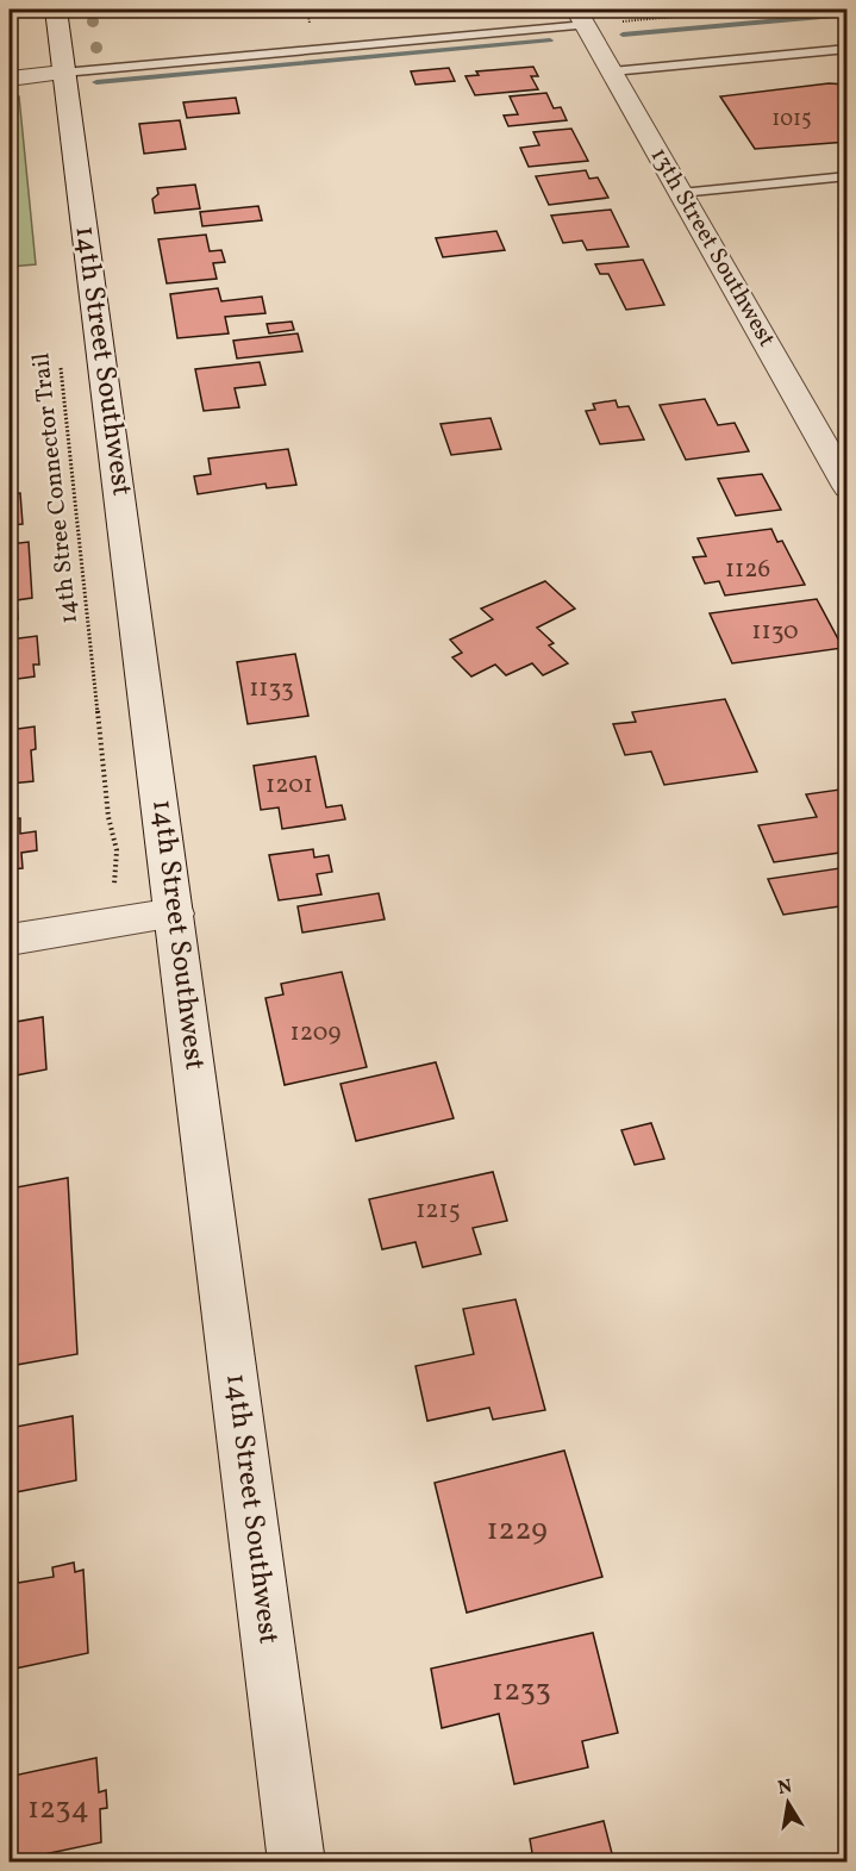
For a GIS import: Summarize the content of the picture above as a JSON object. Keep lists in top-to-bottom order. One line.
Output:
{"streets":{"street":["13th Street Southwest","14th Street Southwest"],"path":["14th Stree Connector Trail"]},"house_numbers":["1015","1126","1130","1133","1201","1209","1215","1229","1233","1234"],"north":"top"}
